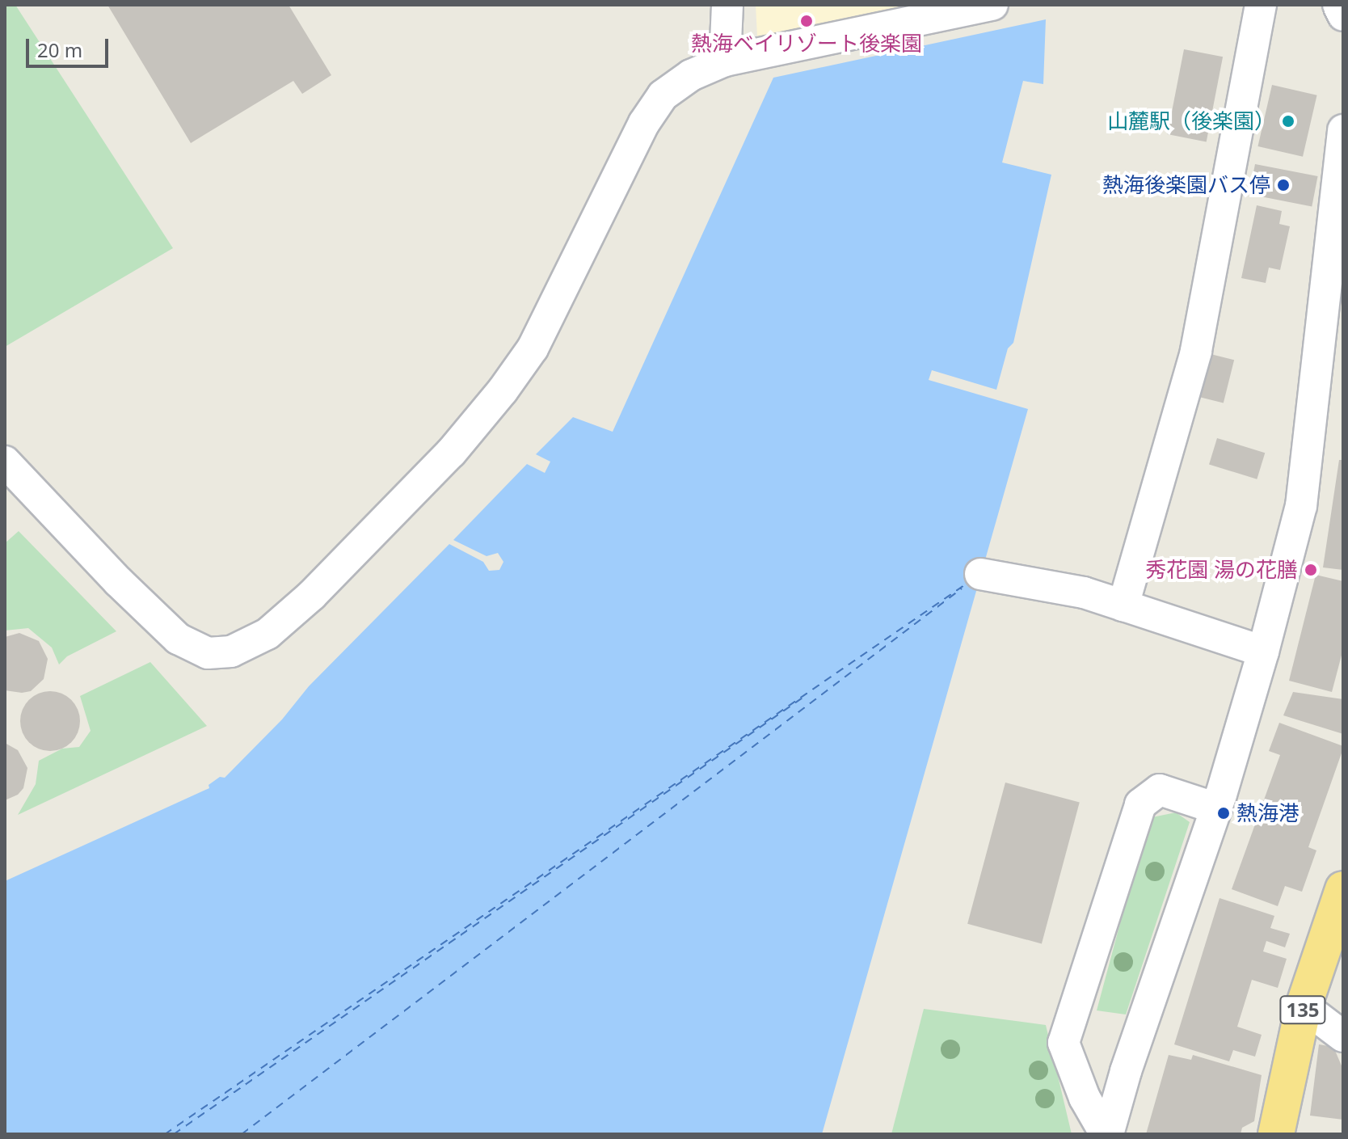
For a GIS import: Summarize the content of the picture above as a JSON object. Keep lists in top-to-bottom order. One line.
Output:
{"streets":{"highway":["135"]},"places":["熱海ベイリゾート後楽園","山麓駅（後楽園）","熱海後楽園バス停","秀花園 湯の花膳","熱海港"],"scale_bar":"20 m"}
